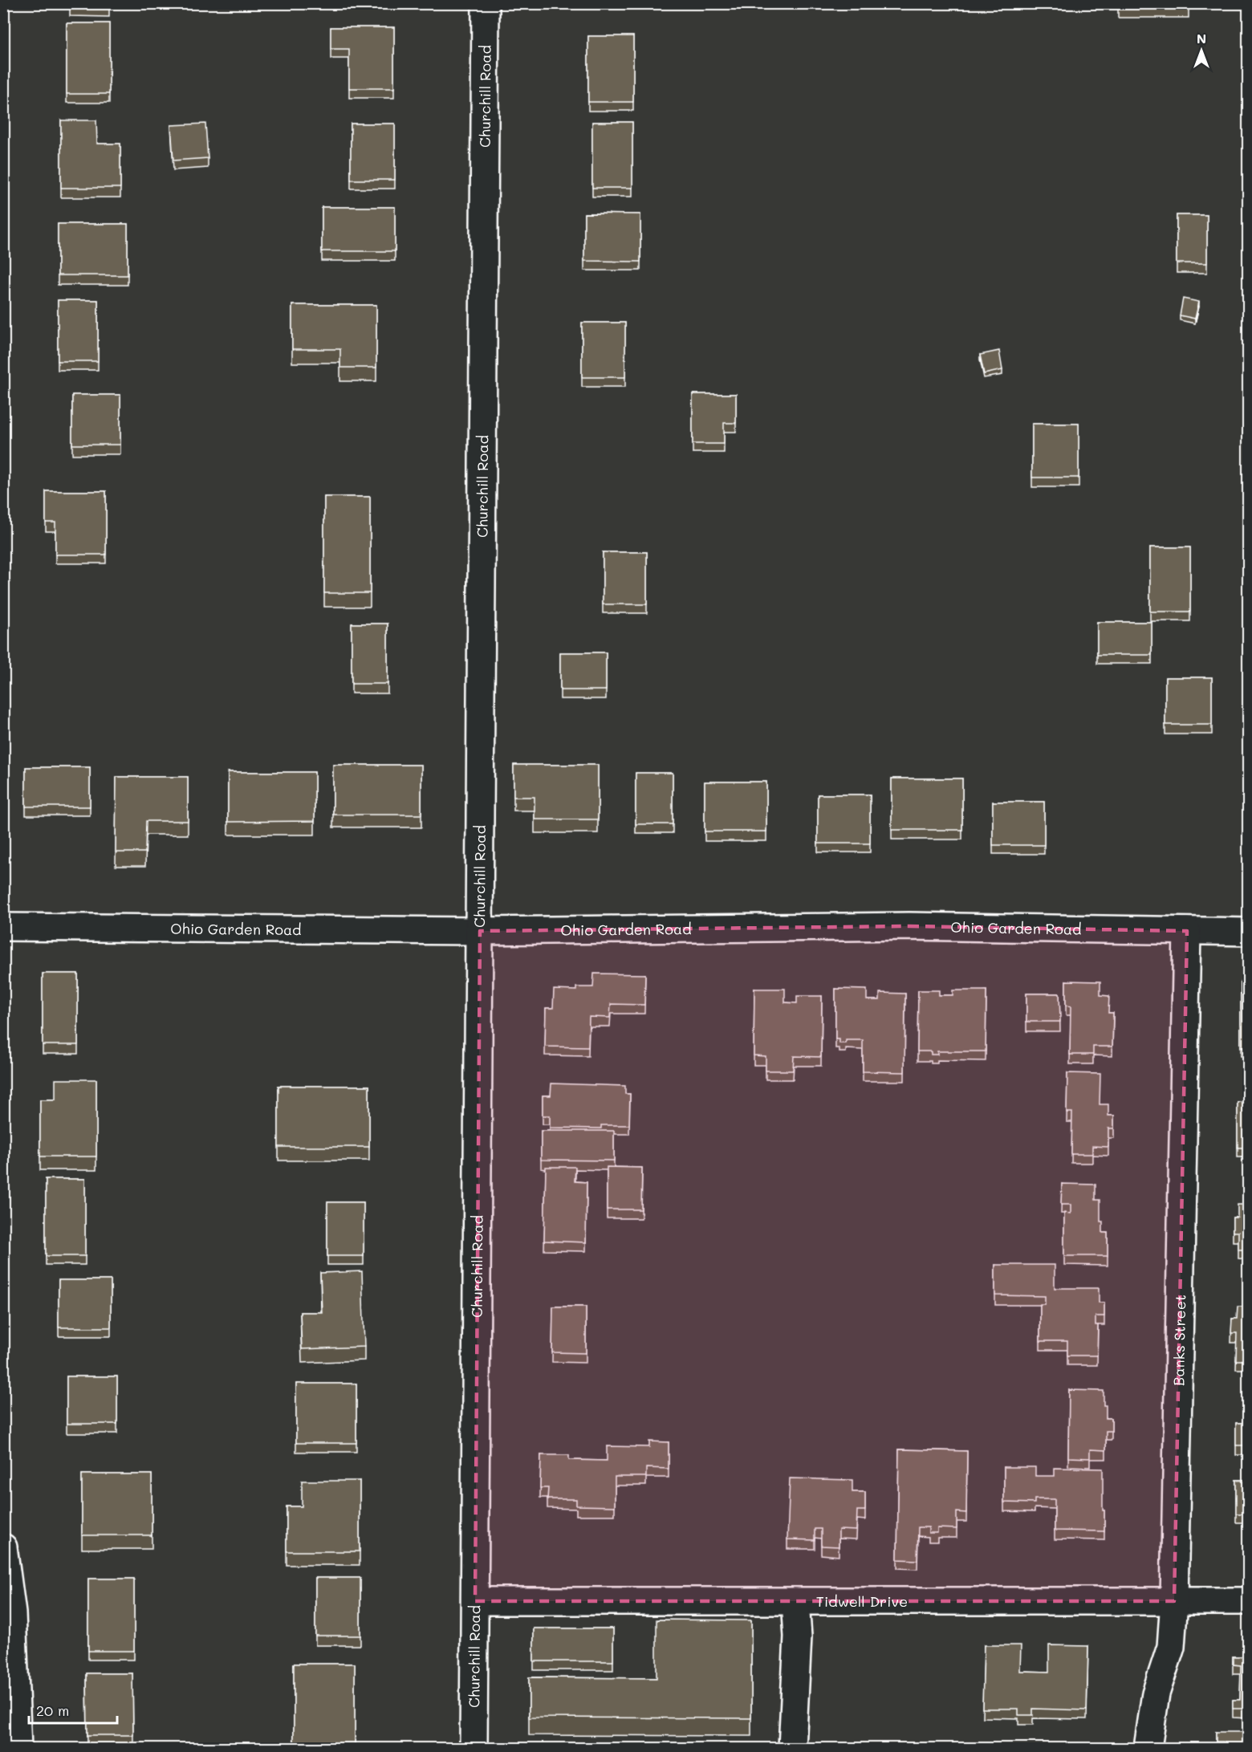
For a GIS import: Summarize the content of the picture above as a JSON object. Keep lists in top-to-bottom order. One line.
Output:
{"streets":{"street":["Churchill Road","Ohio Garden Road","Banks Street","Tidwell Drive"]},"crossings":[["Churchill Road","Ohio Garden Road"],["Churchill Road","Tidwell Drive"],["Ohio Garden Road","Banks Street"],["Banks Street","Tidwell Drive"]],"scale_bar":"20 m","north":"top"}
